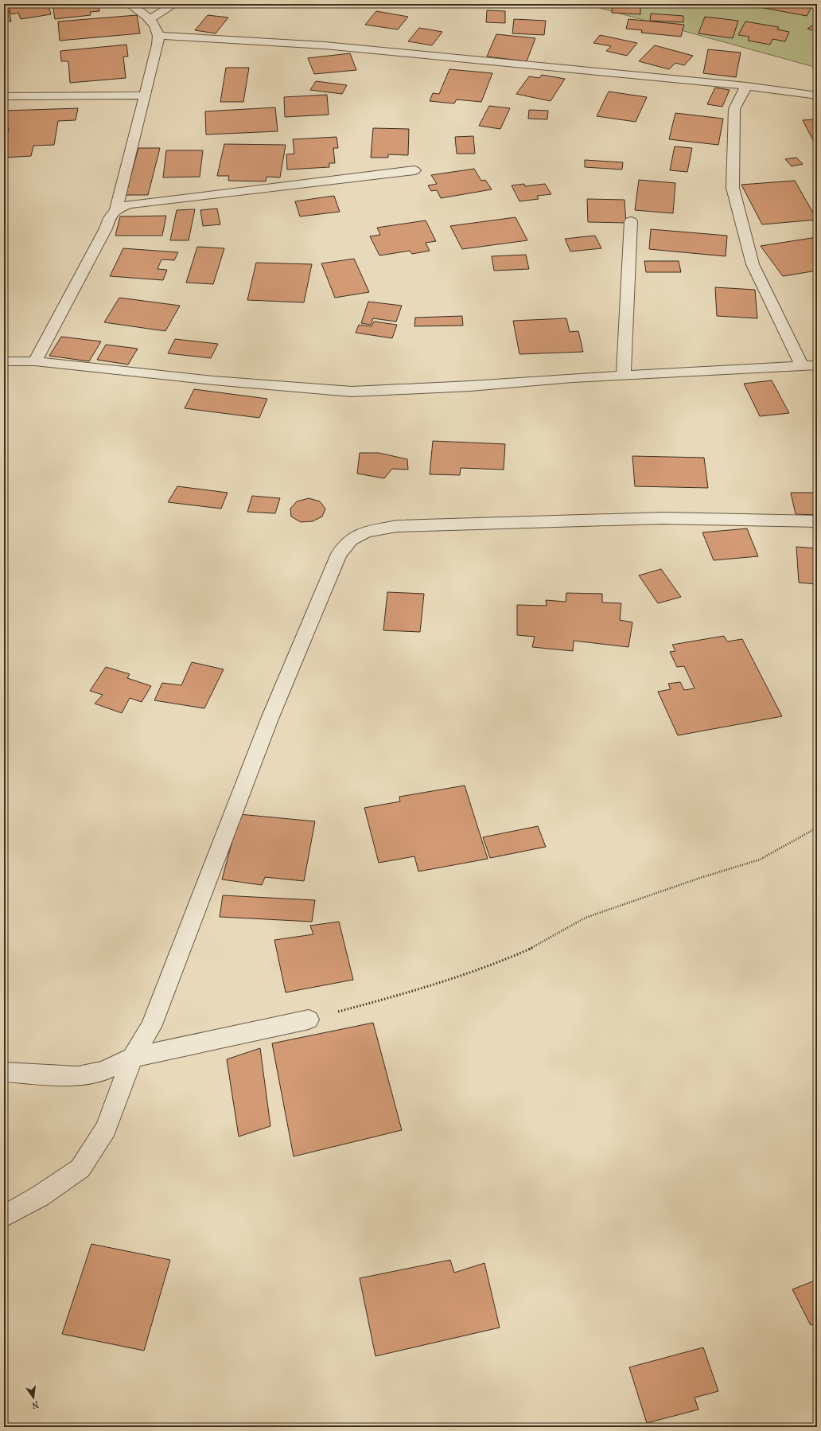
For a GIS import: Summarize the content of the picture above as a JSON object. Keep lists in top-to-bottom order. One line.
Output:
{"north":"bottom"}
